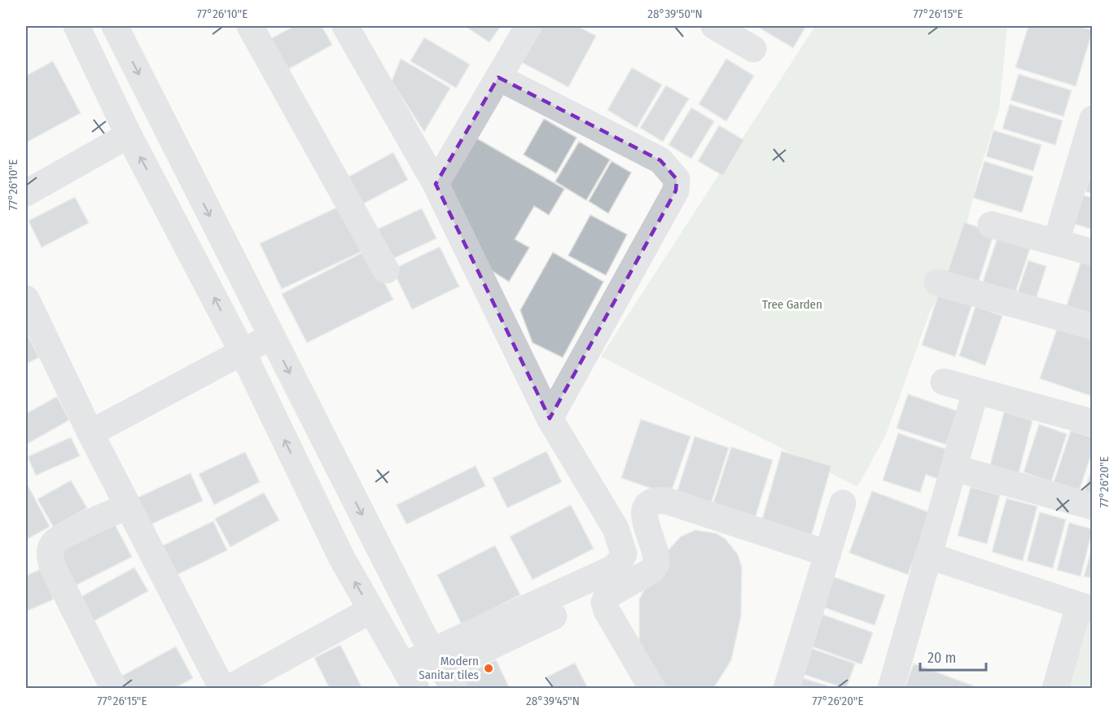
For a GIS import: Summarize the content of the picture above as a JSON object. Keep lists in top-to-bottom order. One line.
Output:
{"parks":["Tree Garden"],"places":["Modern Sanitar tiles"],"scale_bar":"20 m","coordinates":["77°26'10\"E","28°39'50\"N","77°26'15\"E","77°26'20\"E","28°39'45\"N"]}
